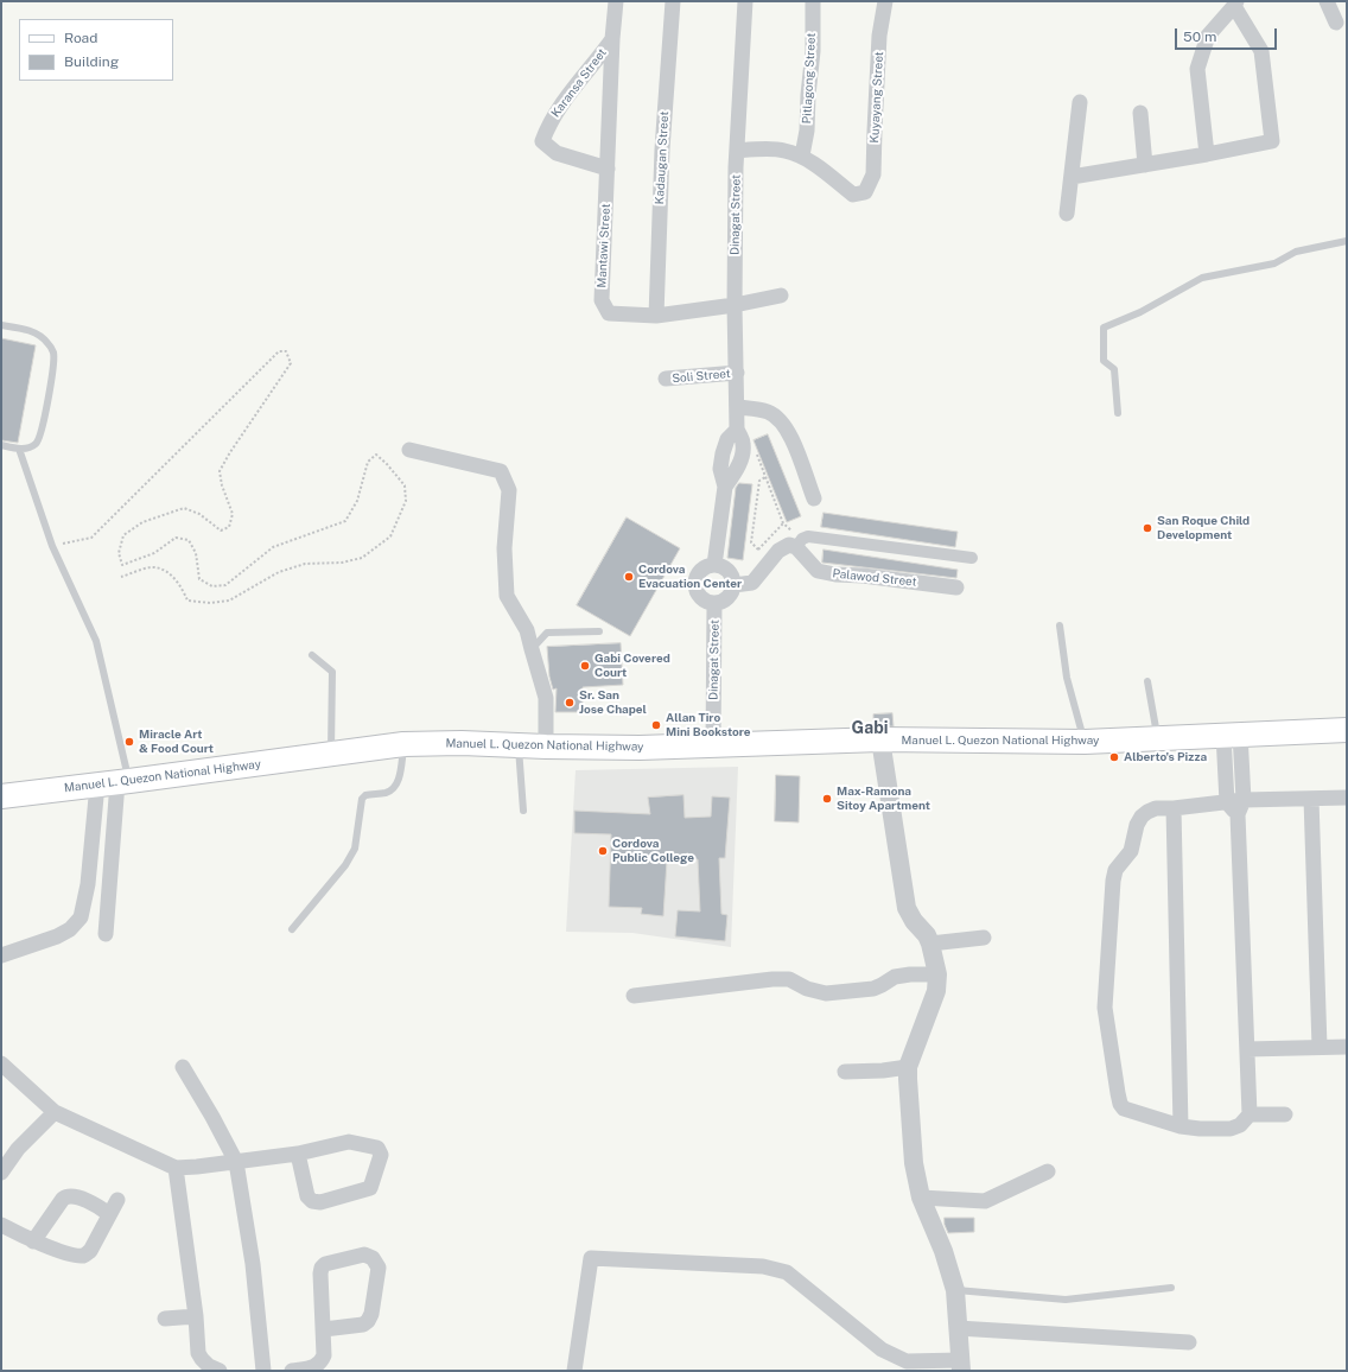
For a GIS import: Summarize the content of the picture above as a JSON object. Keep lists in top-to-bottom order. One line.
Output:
{"streets":{"main road":["Manuel L. Quezon National Highway"],"street":["Pitlagong Street","Karansa Street","Kuyayang Street","Kadaugan Street","Dinagat Street","Mantawi Street","Soli Street","Palawod Street"]},"crossings":[["Pitlagong Street","Kuyayang Street"],["Karansa Street","Mantawi Street"],["Kadaugan Street","Mantawi Street"],["Dinagat Street","Mantawi Street"],["Dinagat Street","Soli Street"],["Dinagat Street","Manuel L. Quezon National Highway"]],"districts":["Gabi"],"places":["San Roque Child Development","Cordova Evacuation Center","Gabi Covered Court","Sr. San Jose Chapel","Allan Tiro Mini Bookstore","Miracle Art & Food Court","Alberto's Pizza","Max-Ramona Sitoy Apartment","Cordova Public College"],"legend":["Road","Building"],"scale_bar":"50 m"}
